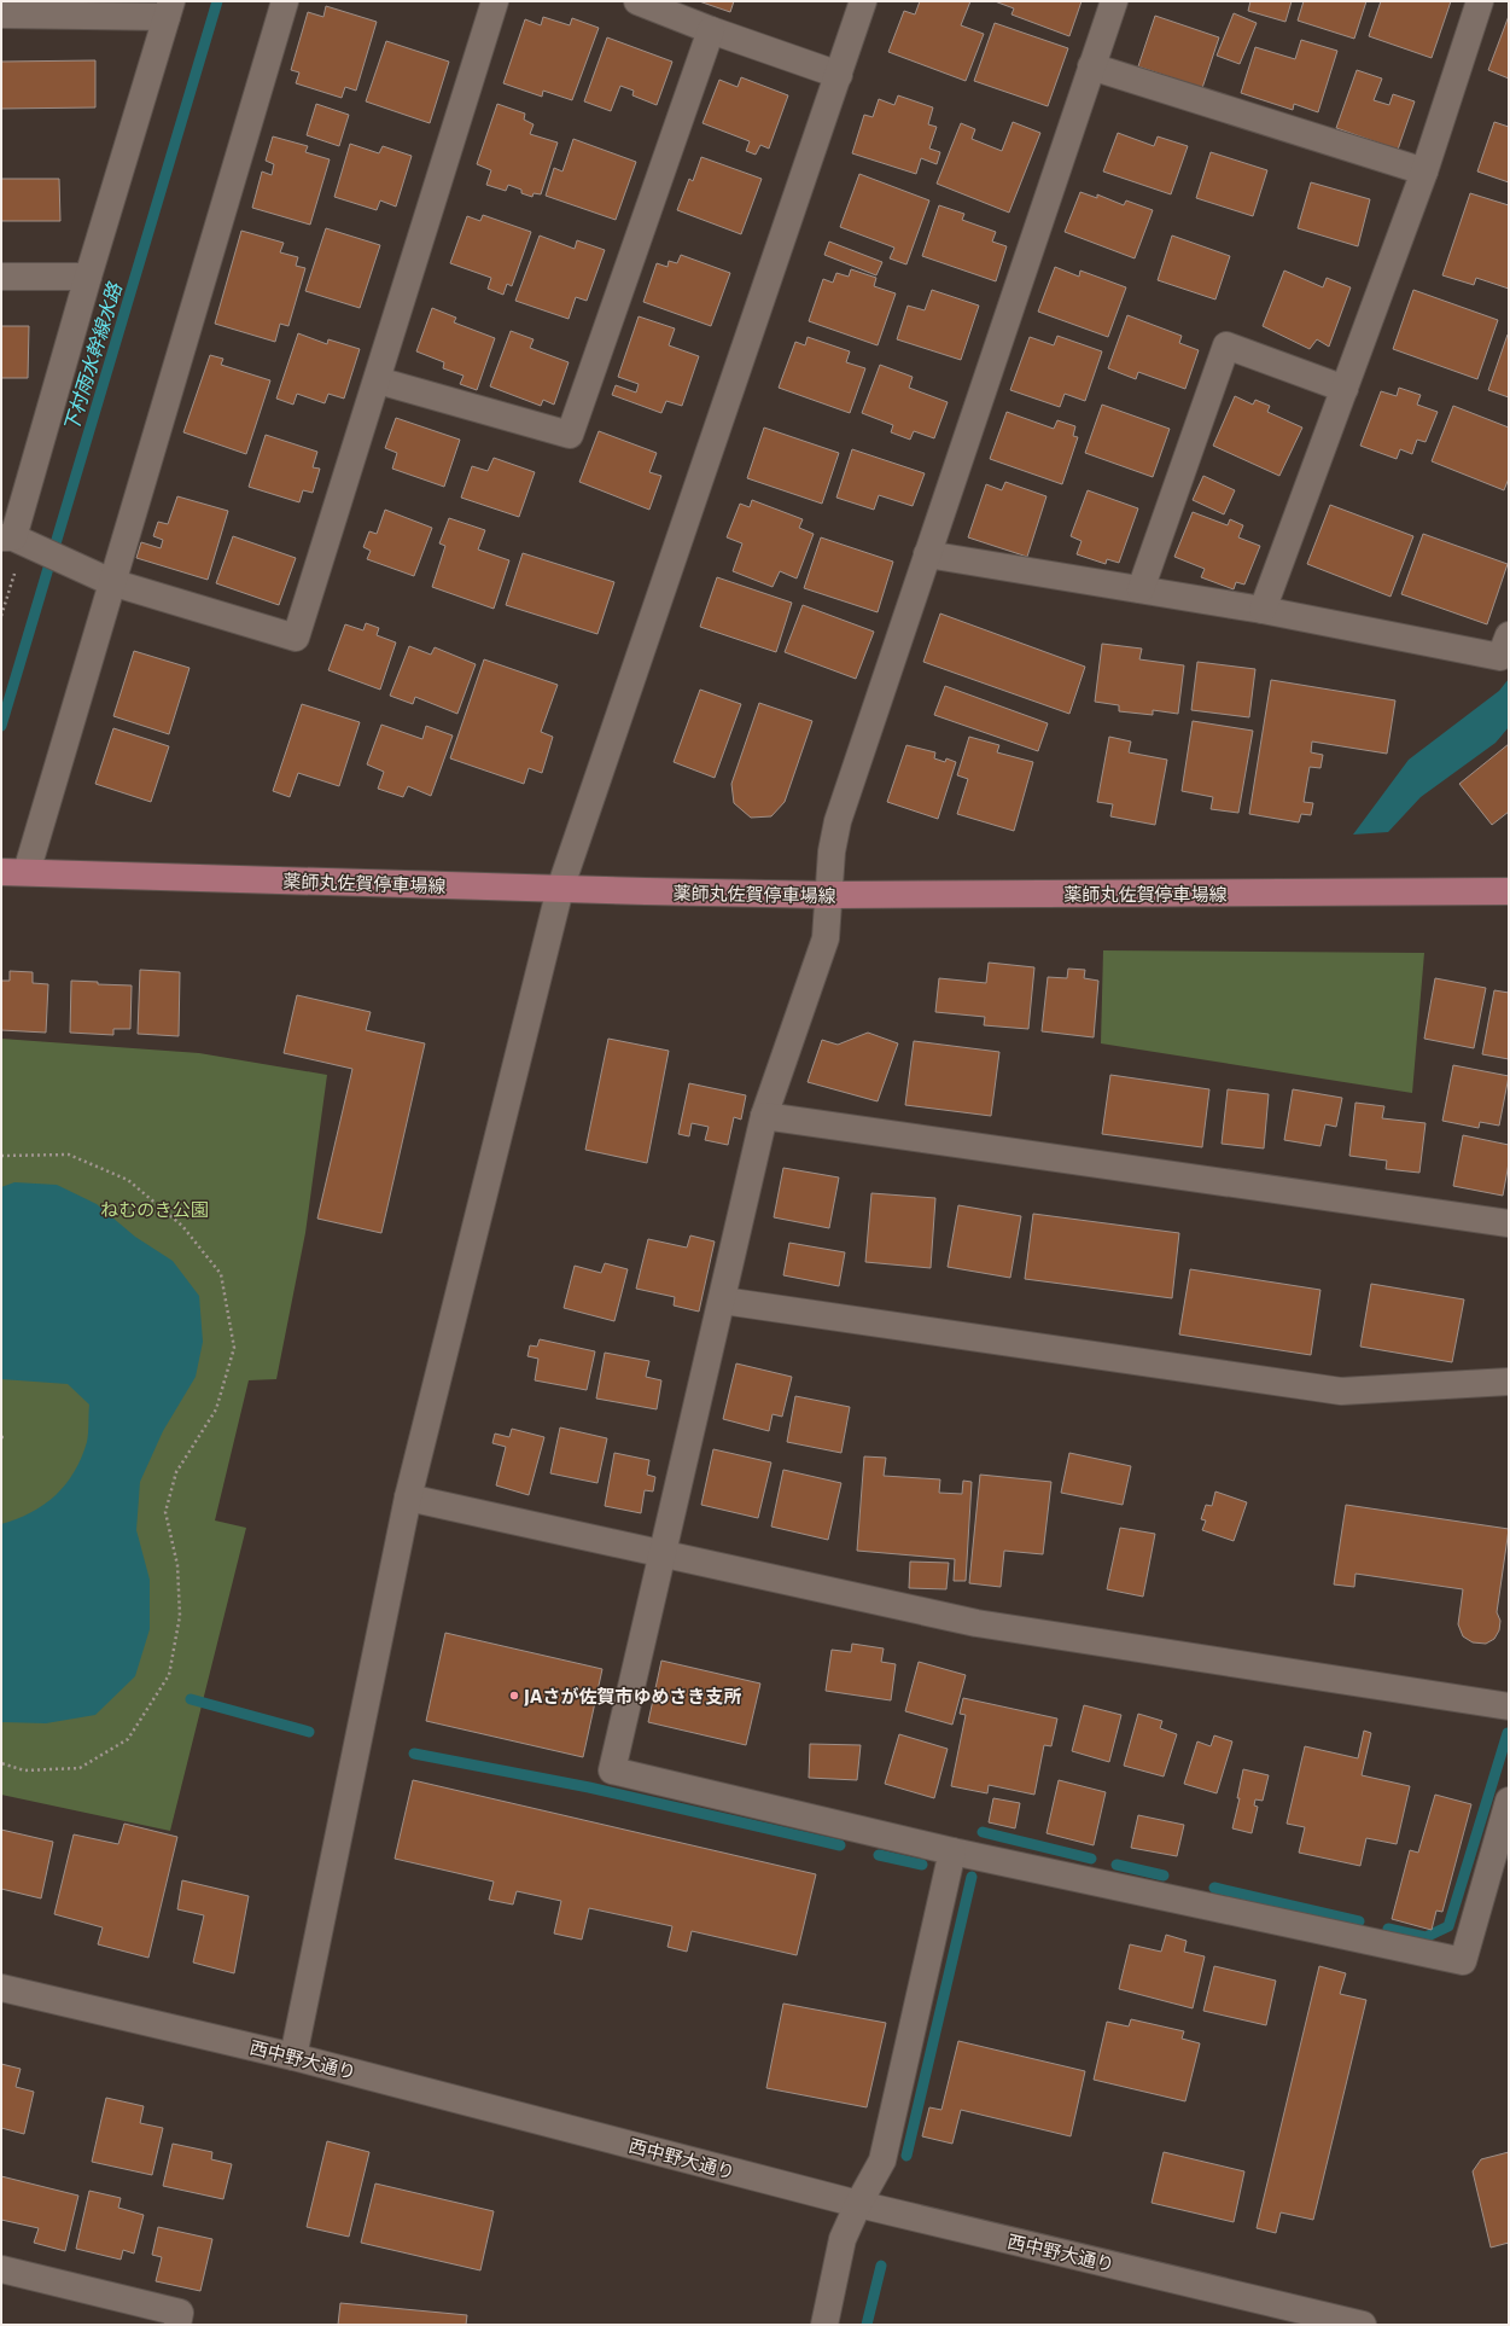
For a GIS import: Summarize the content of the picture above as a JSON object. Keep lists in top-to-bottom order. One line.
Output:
{"streets":{"main road":["薬師丸佐賀停車場線"],"street":["西中野大通り"]},"water":["下村雨水幹線水路"],"parks":["ねむのき公園"],"places":["JAさが佐賀市ゆめさき支所"]}
